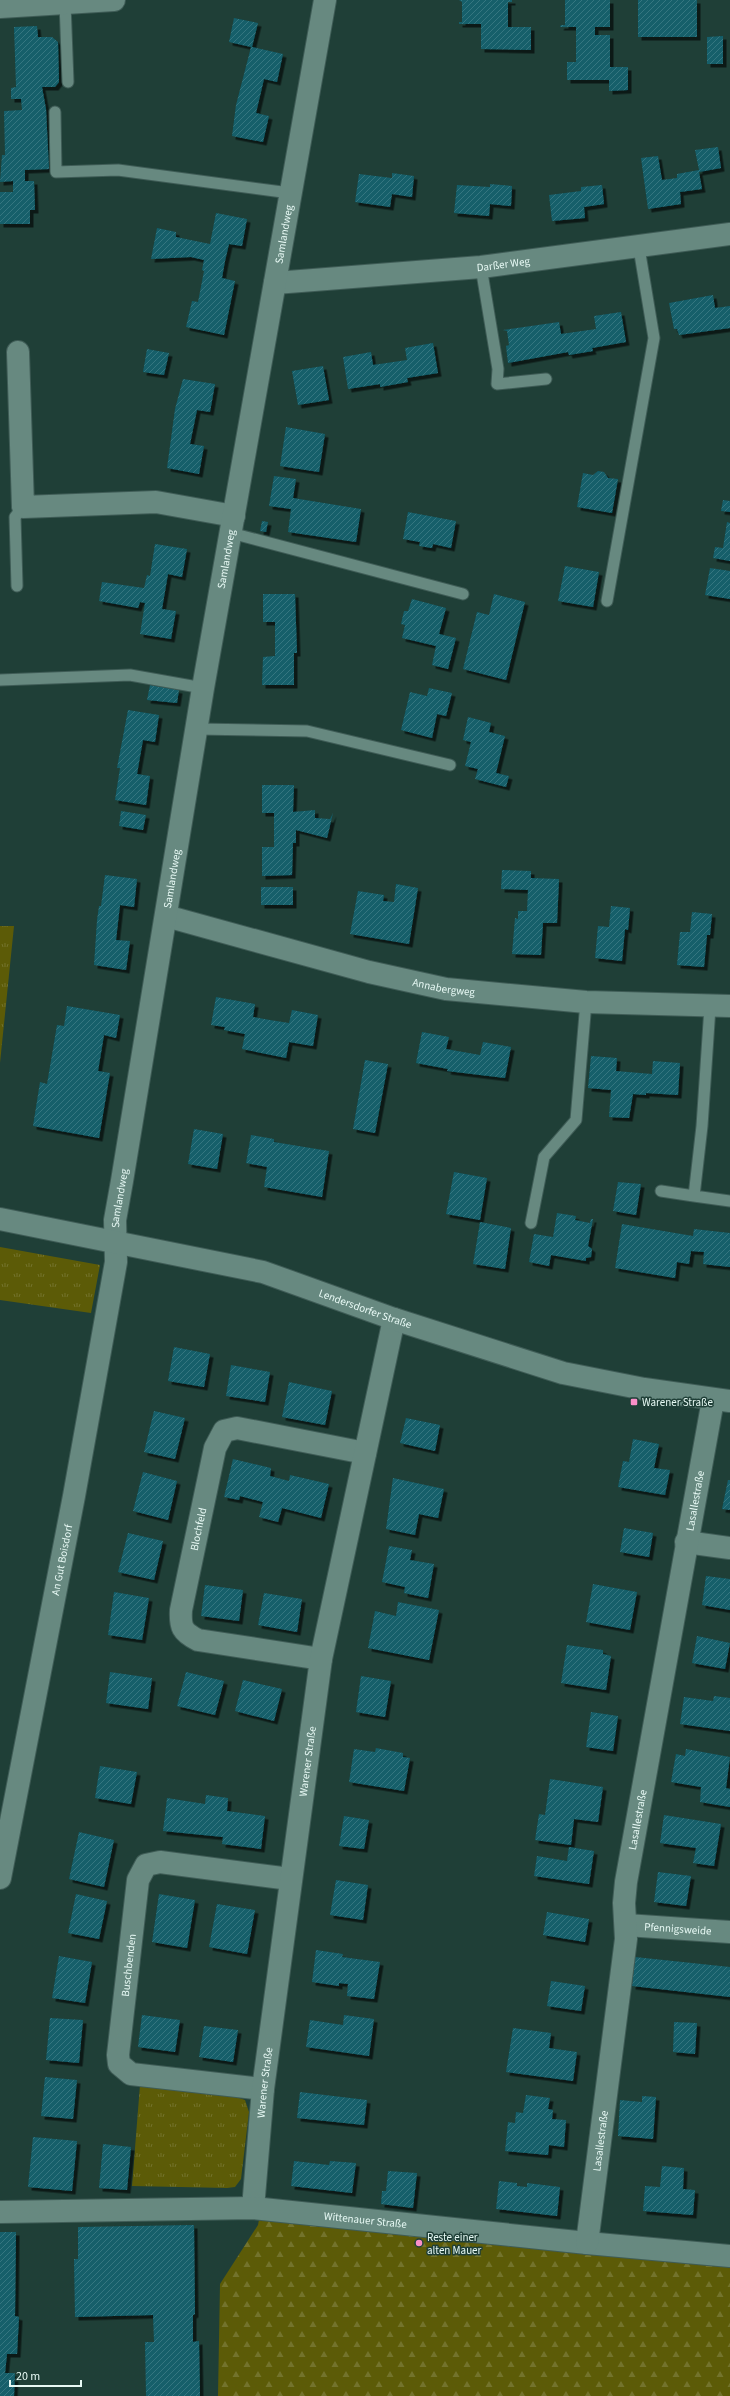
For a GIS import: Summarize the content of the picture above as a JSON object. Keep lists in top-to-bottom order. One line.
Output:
{"streets":{"street":["Samlandweg","Darßer Weg","Annabergweg","Lendersdorfer Straße","Lasallestraße","Blochfeld","An Gut Boisdorf","Warener Straße","Pfennigsweide","Buschbenden","Wittenauer Straße"]},"crossings":[["Samlandweg","Darßer Weg"],["Samlandweg","Annabergweg"],["Samlandweg","Lendersdorfer Straße"],["Samlandweg","An Gut Boisdorf"],["Lendersdorfer Straße","Lasallestraße"],["Lendersdorfer Straße","An Gut Boisdorf"],["Lendersdorfer Straße","Warener Straße"],["Lasallestraße","Pfennigsweide"],["Lasallestraße","Wittenauer Straße"],["Blochfeld","Warener Straße"],["Warener Straße","Buschbenden"],["Warener Straße","Wittenauer Straße"]],"places":{"transit":["Warener Straße"],"other":["Reste einer alten Mauer"]},"scale_bar":"20 m"}
